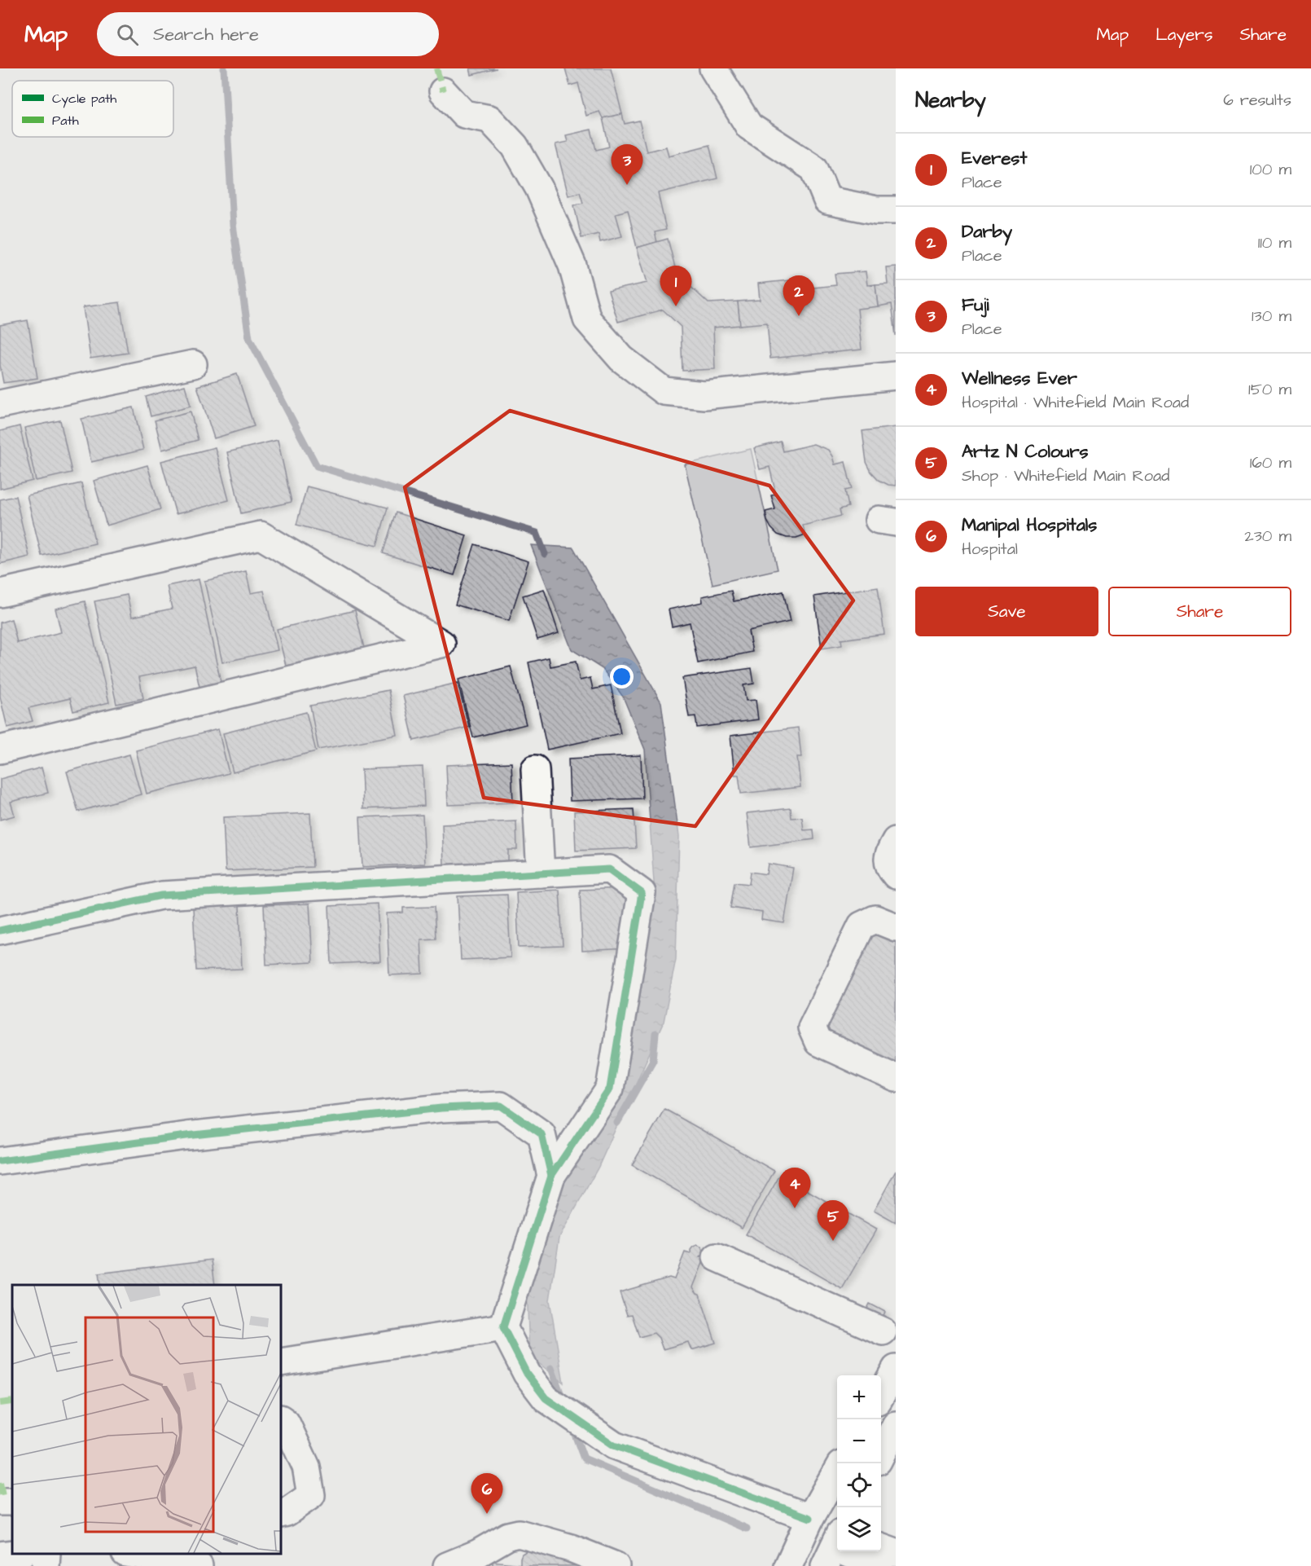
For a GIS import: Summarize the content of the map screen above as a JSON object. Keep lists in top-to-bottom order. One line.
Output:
{"legend":["Cycle path","Path"],"page":{"header":"Map","search":"Search here","nav":["Map","Layers","Share"],"heading":["Nearby","6 results"],"list":[{"mark":"1","name":"Everest","note":"Place","value":"100 m"},{"mark":"2","name":"Darby","note":"Place","value":"110 m"},{"mark":"3","name":"Fuji","note":"Place","value":"130 m"},{"mark":"4","name":"Wellness Ever","note":"Hospital · Whitefield Main Road","value":"150 m"},{"mark":"5","name":"Artz N Colours","note":"Shop · Whitefield Main Road","value":"160 m"},{"mark":"6","name":"Manipal Hospitals","note":"Hospital","value":"230 m"}],"pins":["3","1","2","4","5","6"],"buttons":["Save","Share"],"map_buttons":["+","−"]}}
